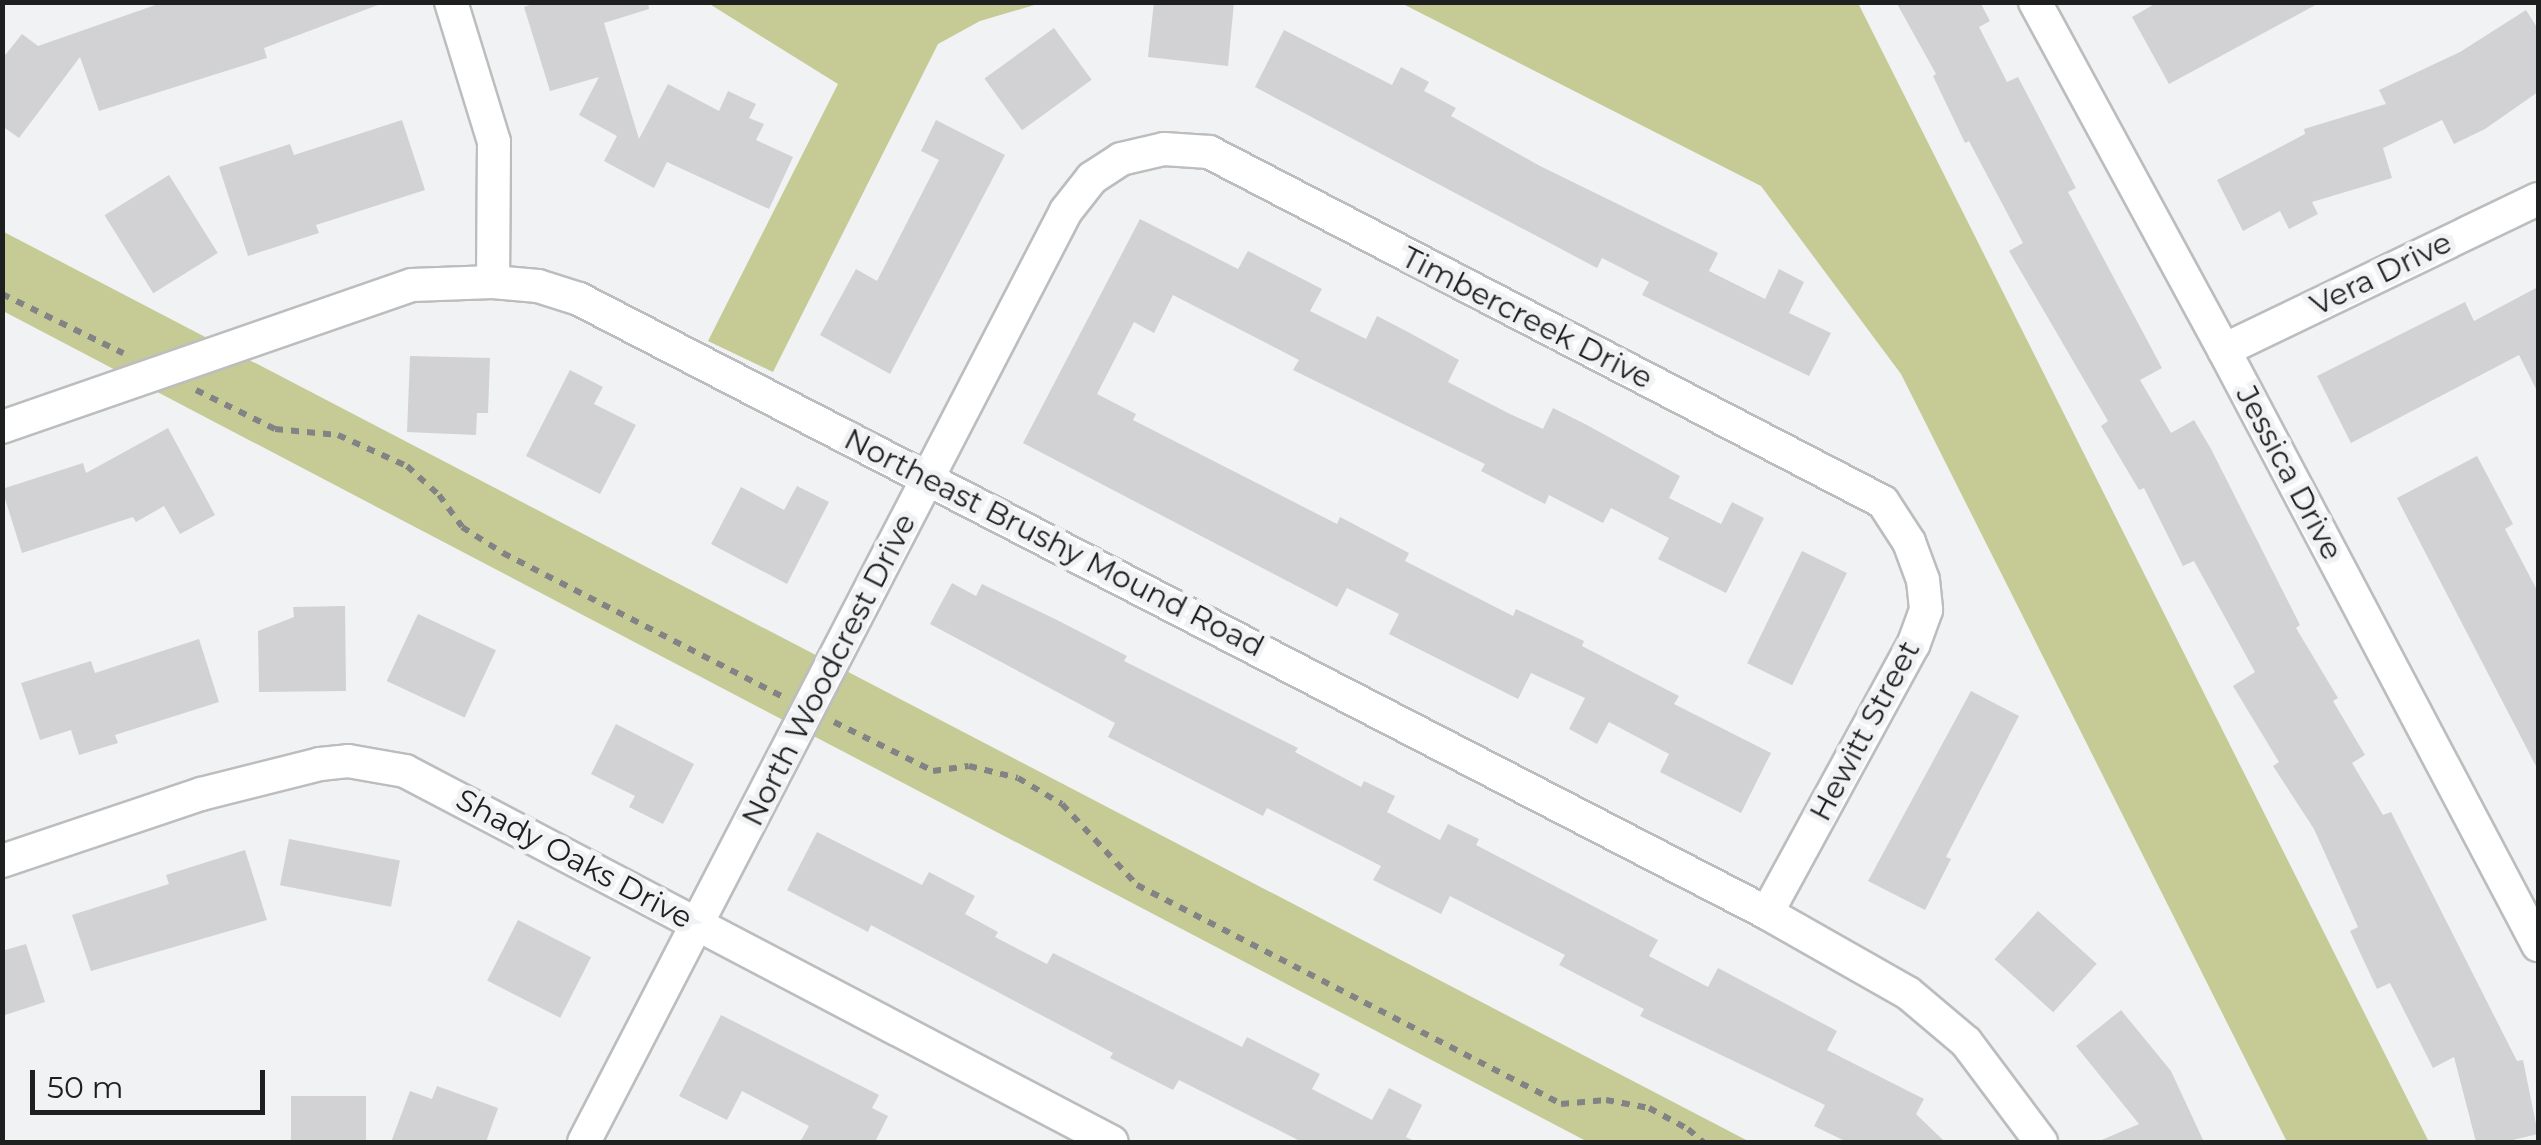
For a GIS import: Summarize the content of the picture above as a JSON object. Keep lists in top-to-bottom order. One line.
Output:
{"streets":{"street":["Vera Drive","Timbercreek Drive","Jessica Drive","Northeast Brushy Mound Road","North Woodcrest Drive","Hewitt Street","Shady Oaks Drive"]},"crossings":[["Vera Drive","Jessica Drive"],["Timbercreek Drive","North Woodcrest Drive"],["Timbercreek Drive","Hewitt Street"],["Northeast Brushy Mound Road","North Woodcrest Drive"],["Northeast Brushy Mound Road","Hewitt Street"],["North Woodcrest Drive","Shady Oaks Drive"]],"scale_bar":"50 m"}
